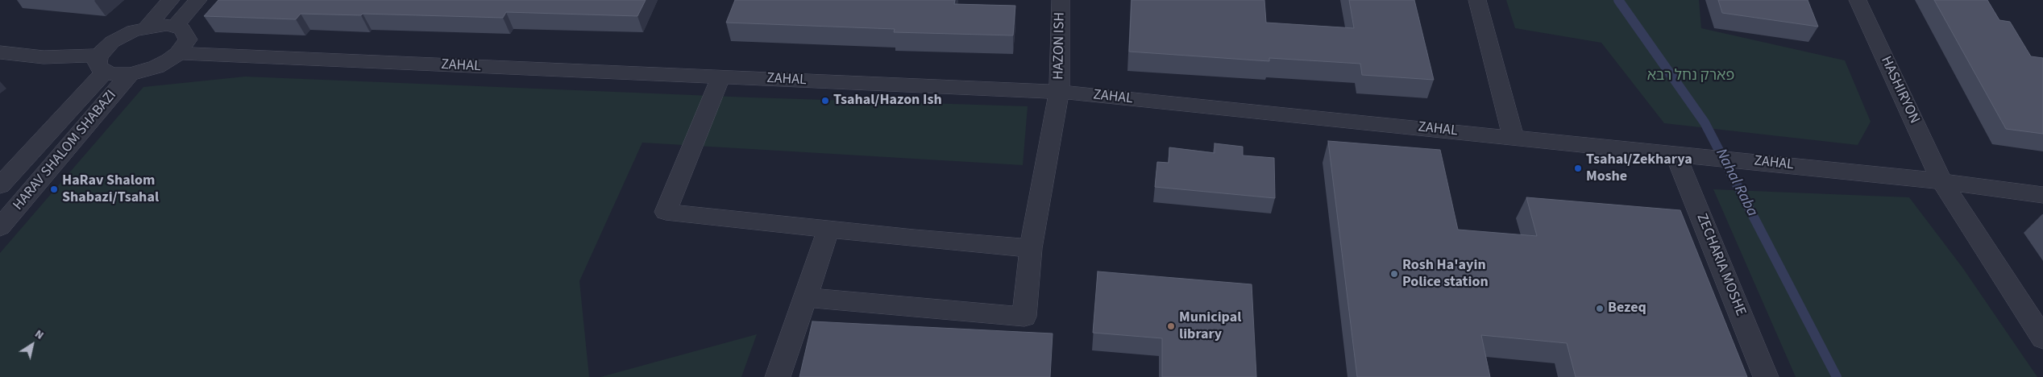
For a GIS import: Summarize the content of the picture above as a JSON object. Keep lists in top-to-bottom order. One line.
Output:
{"streets":{"street":["HAZON ISH","ZAHAL","HASHIRYON","HARAV SHALOM SHABAZI","ZECHARIA MOSHE"]},"crossings":[["HAZON ISH","ZAHAL"],["ZAHAL","HASHIRYON"],["ZAHAL","ZECHARIA MOSHE"]],"water":["Nahal Raba"],"parks":["פארק נחל רבא"],"places":["Tsahal/Hazon Ish","Tsahal/Zekharya Moshe","HaRav Shalom Shabazi/Tsahal","Rosh Ha'ayin Police station","Bezeq","Municipal library"],"north":"top right"}
